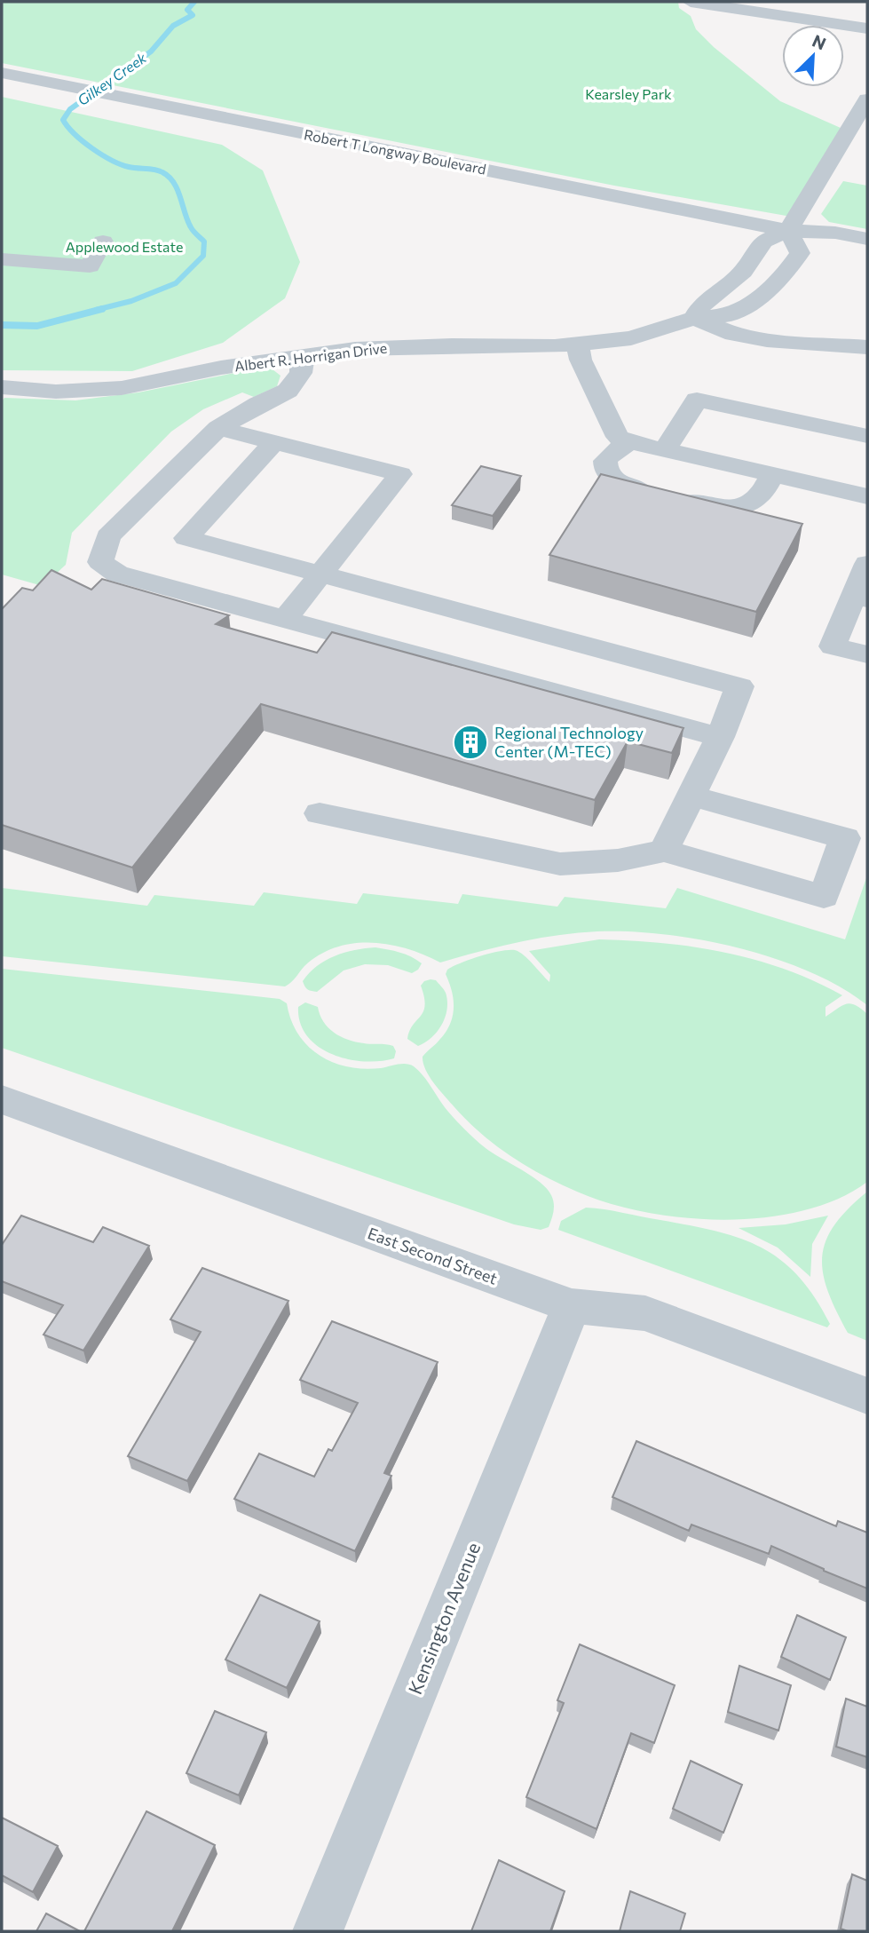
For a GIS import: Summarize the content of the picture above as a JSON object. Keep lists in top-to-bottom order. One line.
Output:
{"streets":{"street":["Robert T Longway Boulevard","Albert R. Horrigan Drive","East Second Street","Kensington Avenue"]},"crossings":[["Robert T Longway Boulevard","Albert R. Horrigan Drive"],["East Second Street","Kensington Avenue"]],"water":["Gilkey Creek"],"parks":["Kearsley Park","Applewood Estate"],"places":{"building":["Regional Technology Center (M-TEC)"]},"north":"top right"}
